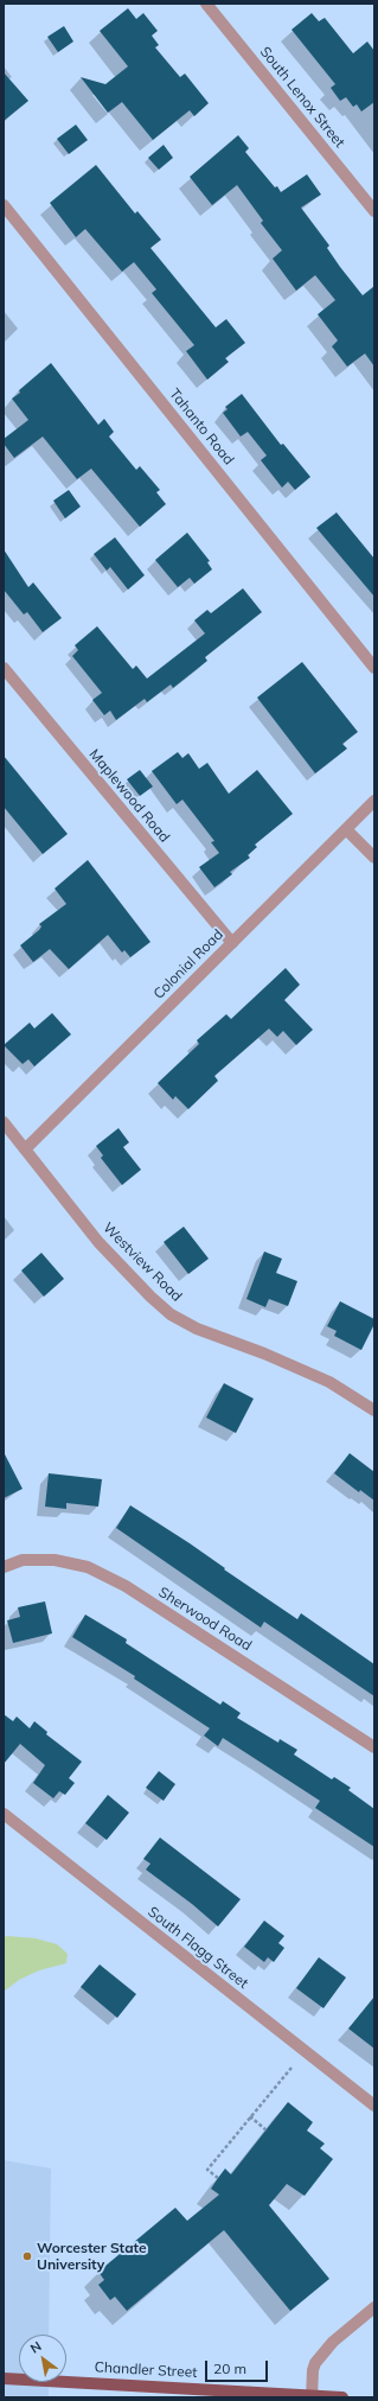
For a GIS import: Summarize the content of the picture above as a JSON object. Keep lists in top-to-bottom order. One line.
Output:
{"streets":{"main road":["Chandler Street"],"street":["South Lenox Street","Tahanto Road","Maplewood Road","Colonial Road","Westview Road","Sherwood Road","South Flagg Street"]},"crossings":[["Maplewood Road","Colonial Road"],["Colonial Road","Westview Road"]],"places":["Worcester State University"],"scale_bar":"20 m","north":"top left"}
